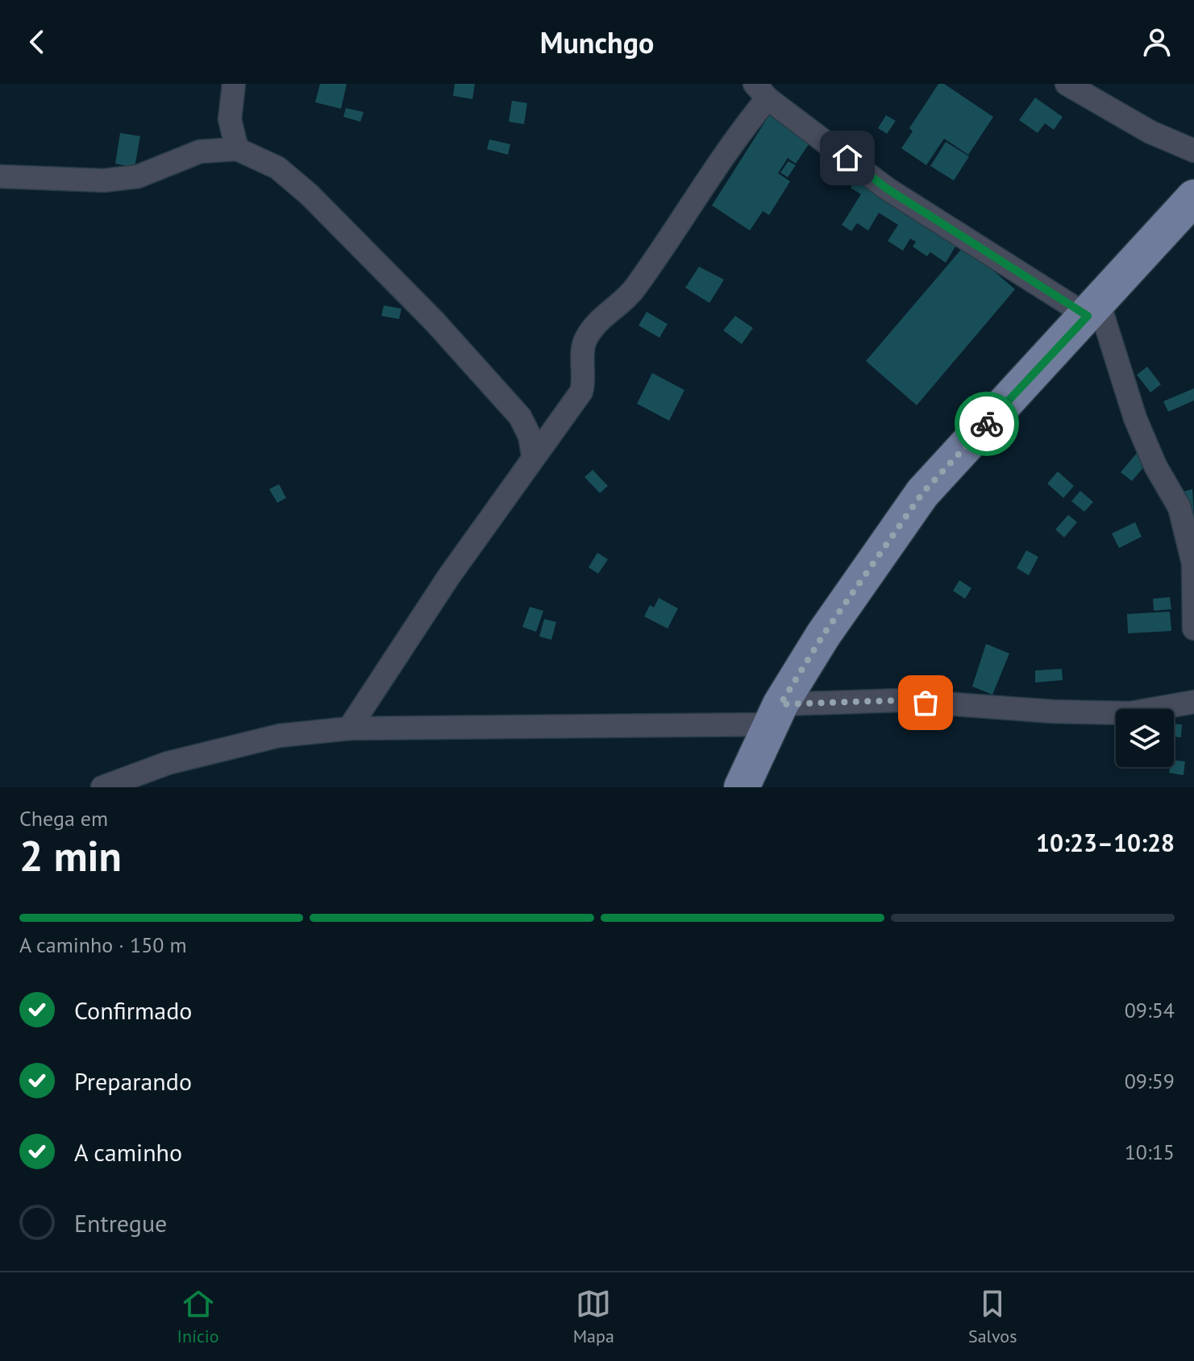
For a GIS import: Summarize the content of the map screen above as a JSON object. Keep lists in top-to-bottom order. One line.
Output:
{"page":{"header":"Munchgo","heading":["2 min","Chega em","10:23–10:28"],"bar":"A caminho · 150 m","list":[["Confirmado","09:54"],["Preparando","09:59"],["A caminho","10:15"],"Entregue"],"tabs":["Início","Mapa","Salvos"]}}
